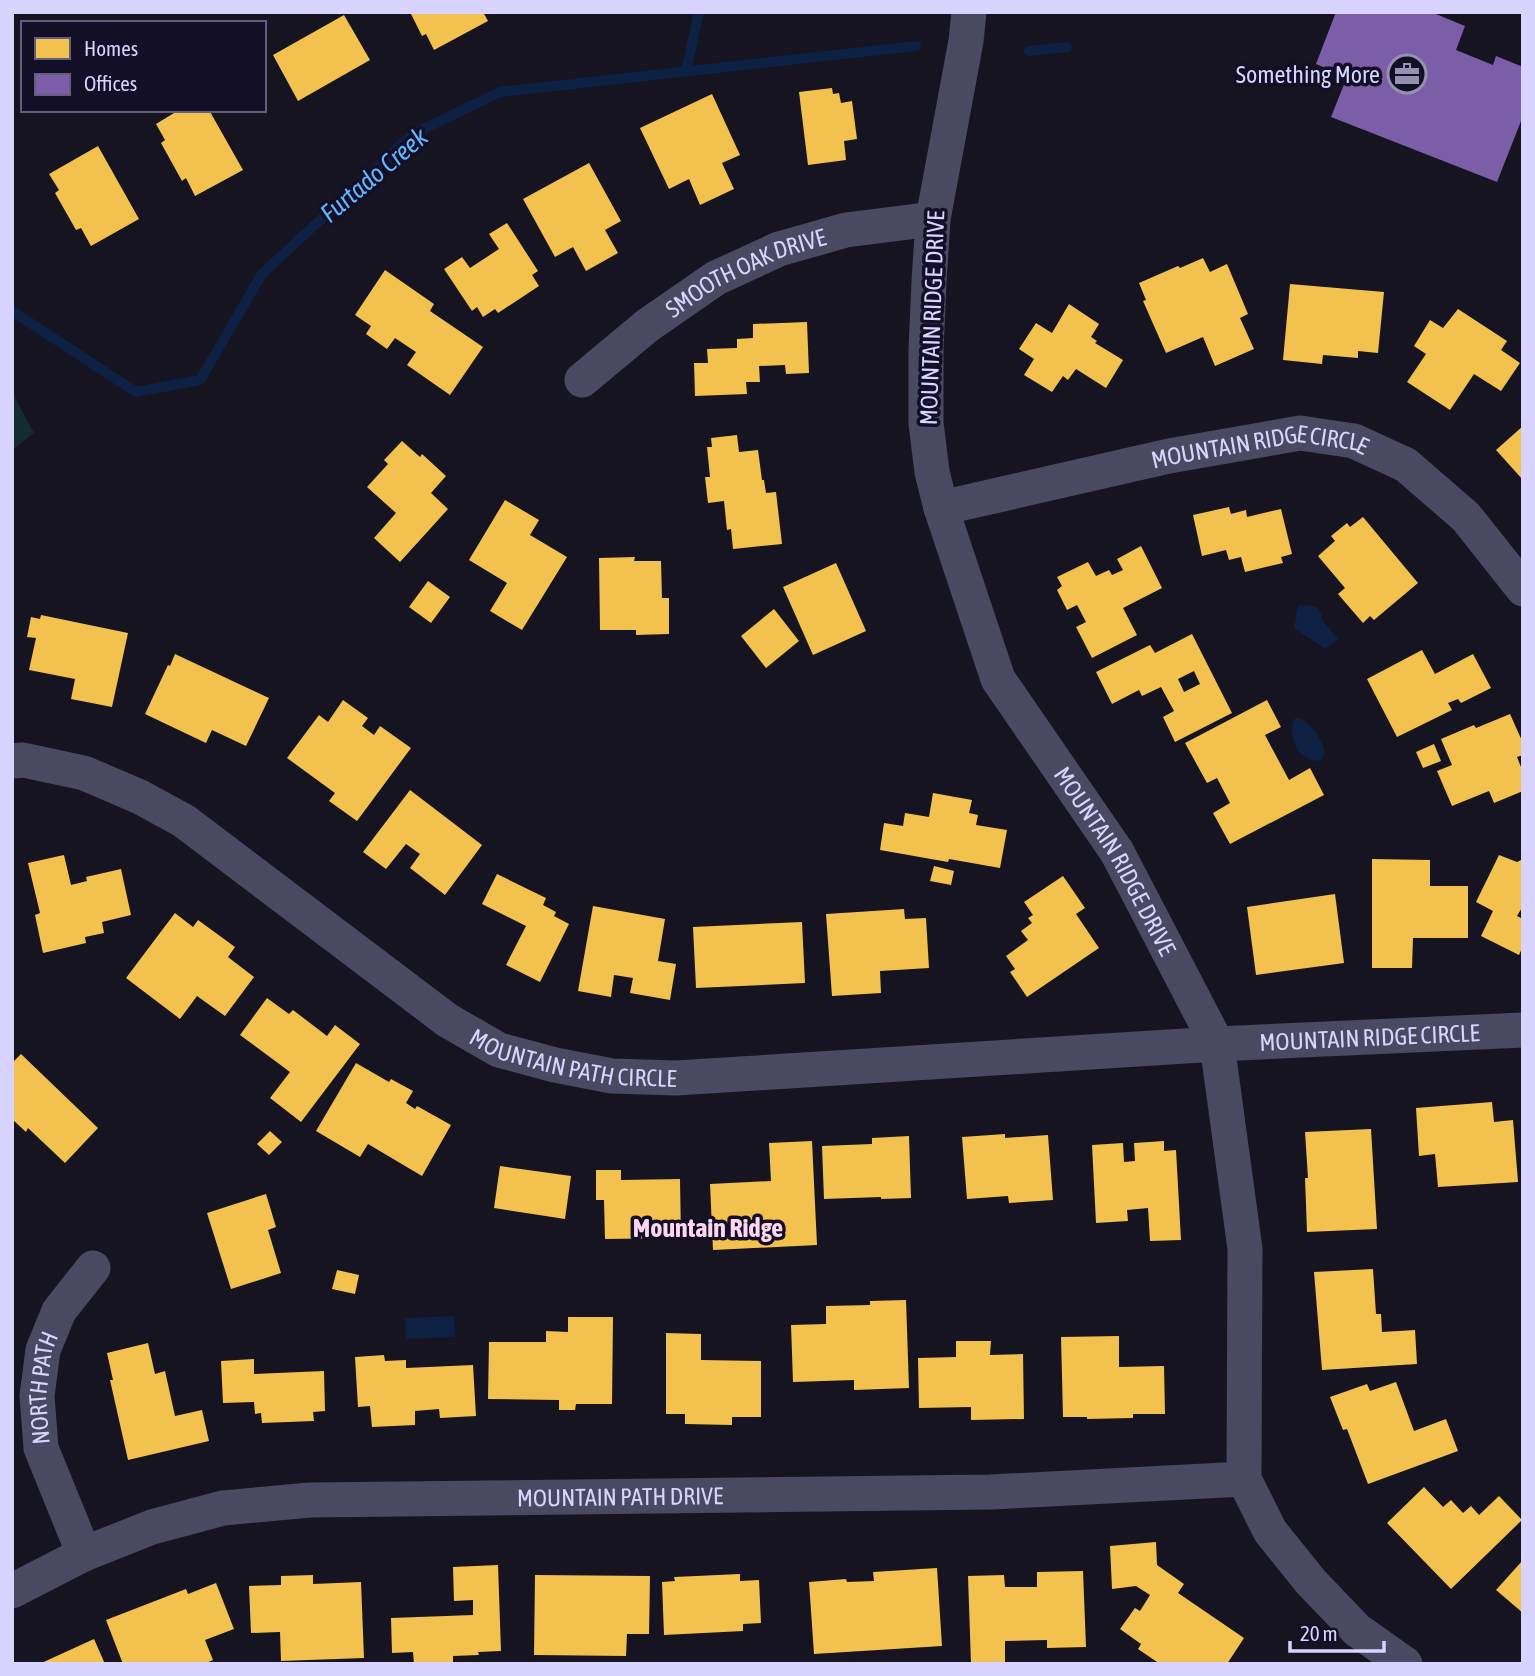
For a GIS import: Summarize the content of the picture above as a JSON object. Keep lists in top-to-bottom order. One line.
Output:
{"streets":{"street":["SMOOTH OAK DRIVE","MOUNTAIN RIDGE DRIVE","MOUNTAIN RIDGE CIRCLE","MOUNTAIN PATH CIRCLE","NORTH PATH","MOUNTAIN PATH DRIVE"]},"crossings":[["SMOOTH OAK DRIVE","MOUNTAIN RIDGE DRIVE"],["MOUNTAIN RIDGE DRIVE","MOUNTAIN RIDGE CIRCLE"],["MOUNTAIN RIDGE DRIVE","MOUNTAIN PATH CIRCLE"],["MOUNTAIN RIDGE DRIVE","MOUNTAIN PATH DRIVE"],["MOUNTAIN RIDGE CIRCLE","MOUNTAIN PATH CIRCLE"],["NORTH PATH","MOUNTAIN PATH DRIVE"]],"districts":["Mountain Ridge"],"water":["Furtado Creek"],"places":{"office":["Something More"]},"legend":["Homes","Offices"],"scale_bar":"20 m"}
